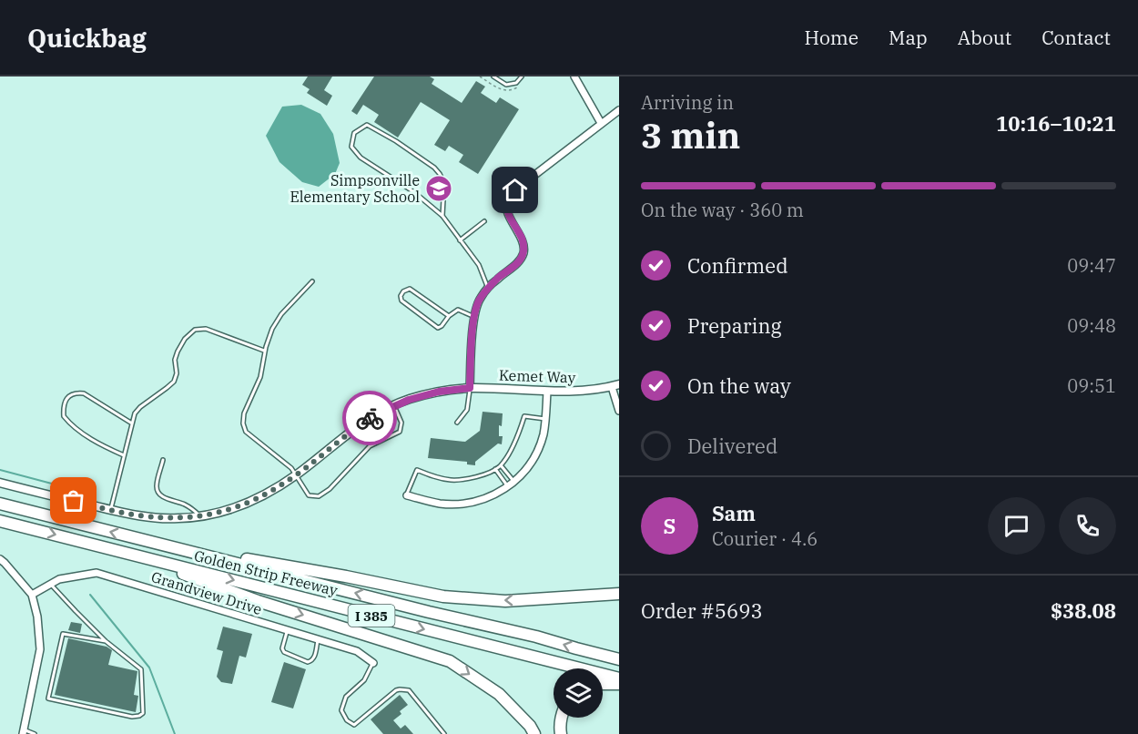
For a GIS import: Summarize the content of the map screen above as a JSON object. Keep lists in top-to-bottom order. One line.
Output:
{"streets":{"highway":["Golden Strip Freeway","I 385"],"street":["Kemet Way","Grandview Drive"]},"places":{"school or university":["Simpsonville Elementary School"]},"page":{"header":"Quickbag","nav":["Home","Map","About","Contact"],"heading":["3 min","Arriving in","10:16–10:21"],"panel":["Sam","Courier · 4.6","Order #5693","$38.08"],"bar":"On the way · 360 m","list":[["Confirmed","09:47"],["Preparing","09:48"],["On the way","09:51"],"Delivered"],"round":"S"}}
